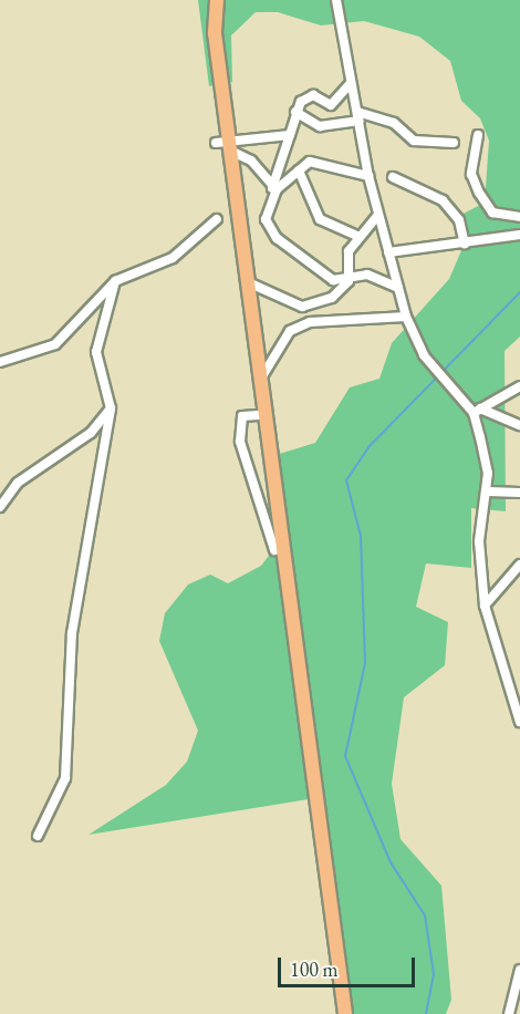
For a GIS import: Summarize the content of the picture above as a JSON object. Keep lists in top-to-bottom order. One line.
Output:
{"scale_bar":"100 m"}
